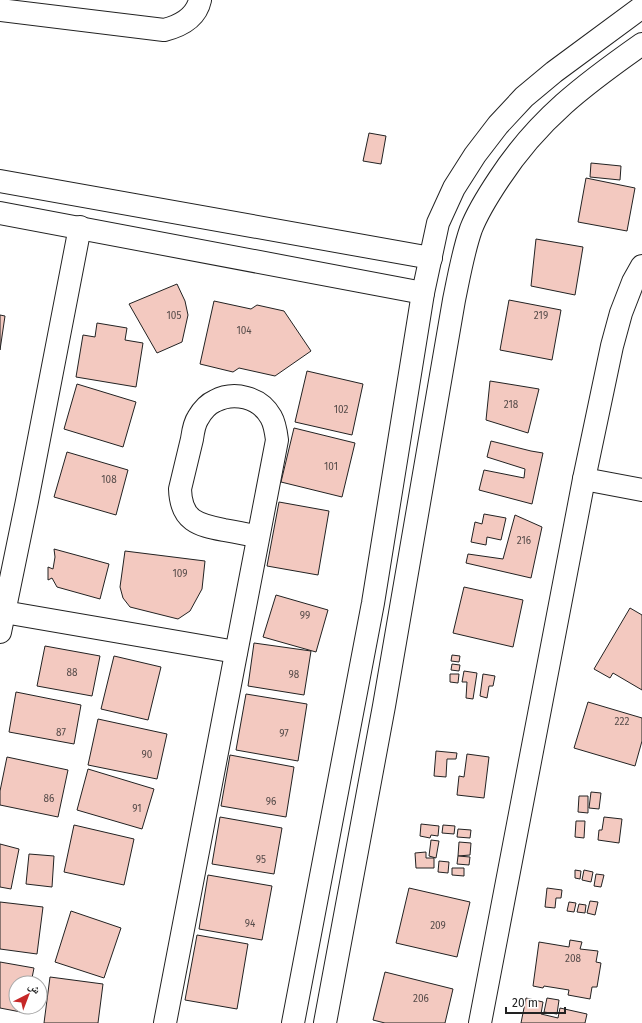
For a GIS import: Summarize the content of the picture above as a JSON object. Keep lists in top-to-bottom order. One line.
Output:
{"house_numbers":["105","219","104","218","102","101","108","216","109","99","88","98","222","87","97","90","86","96","91","95","94","209","208","206"],"scale_bar":"20 m","north":"top right"}
